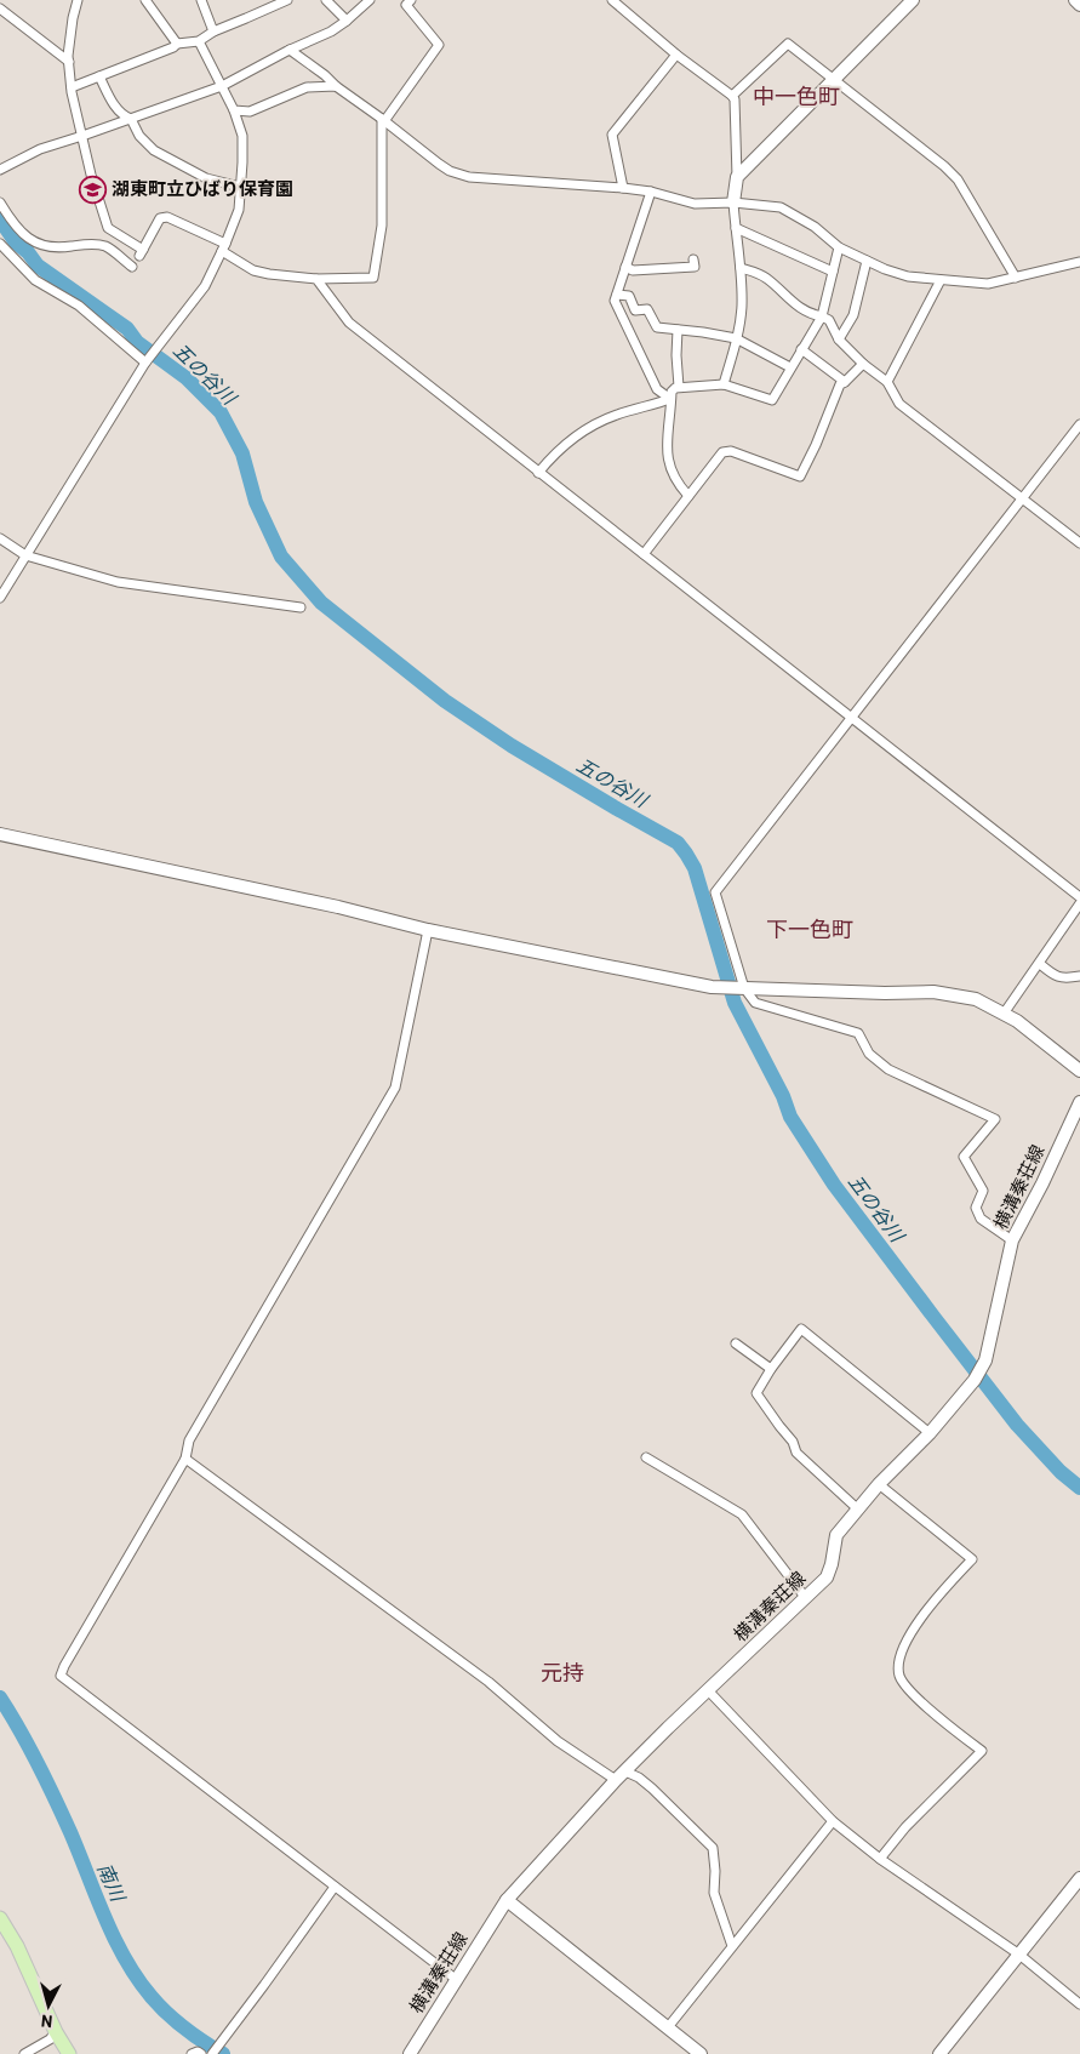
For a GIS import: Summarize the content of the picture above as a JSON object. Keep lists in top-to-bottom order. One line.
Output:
{"streets":{"street":["横溝秦荘線"]},"districts":["中一色町","下一色町","元持"],"water":["五の谷川","南川"],"places":{"school or university":["湖東町立ひばり保育園"]},"north":"bottom"}
